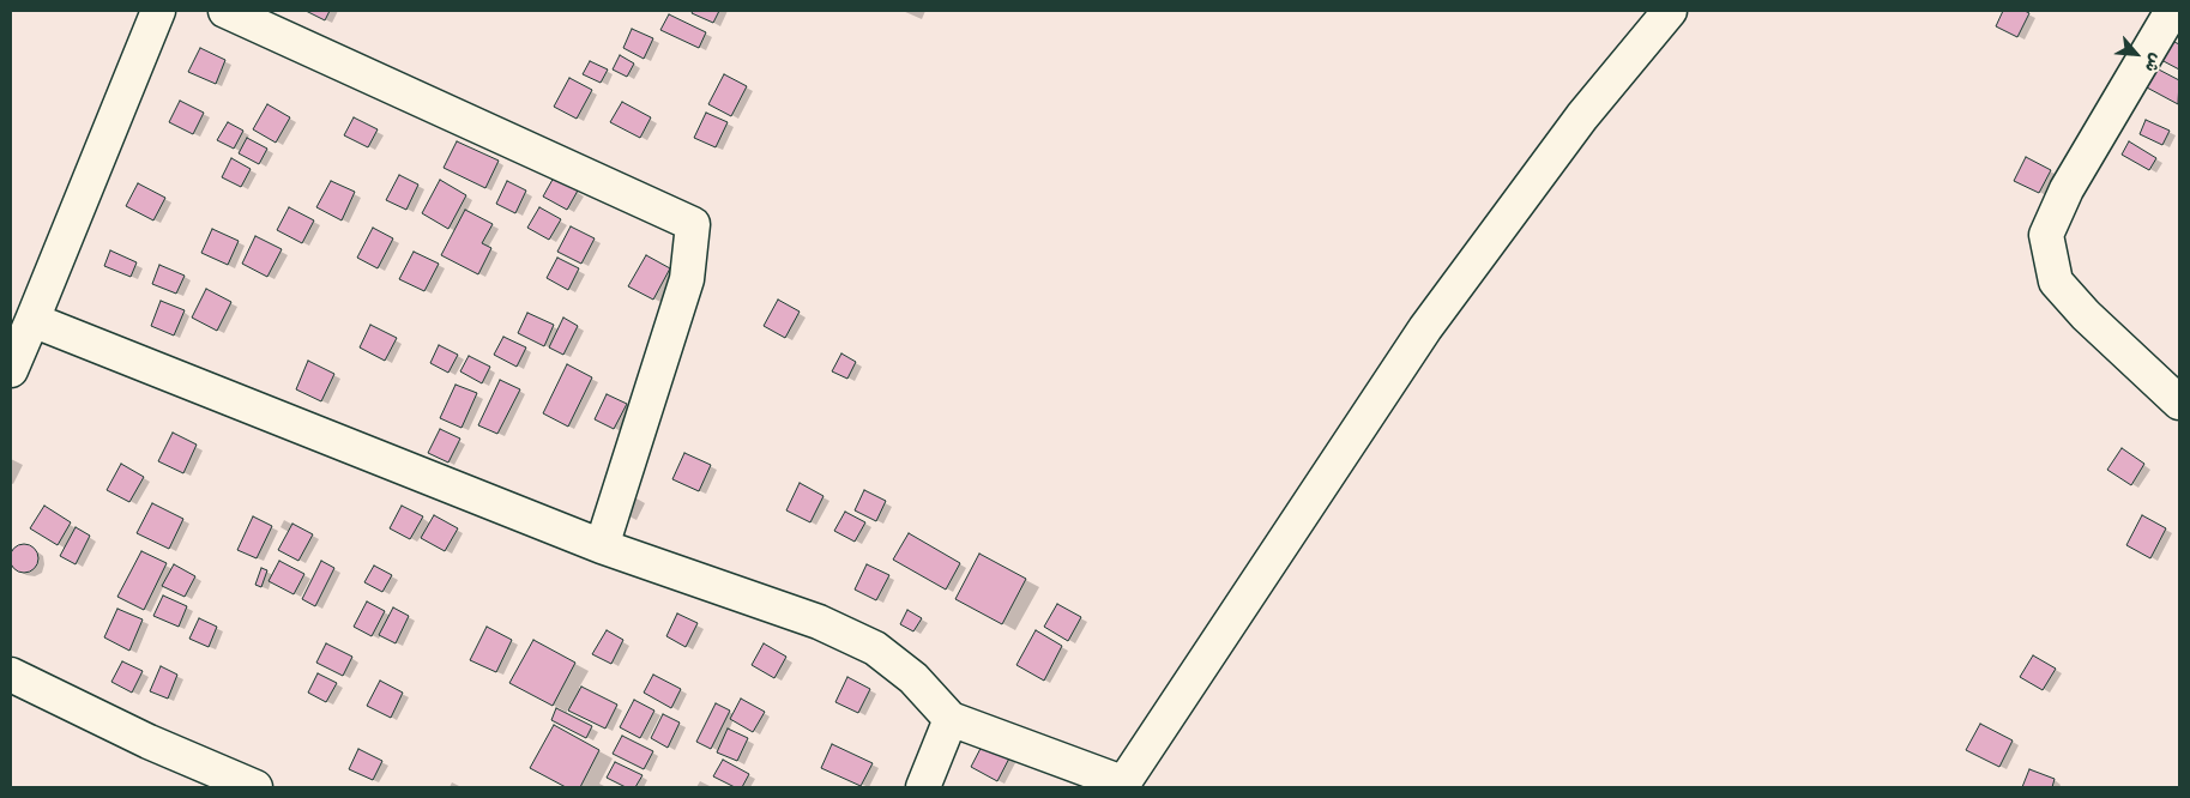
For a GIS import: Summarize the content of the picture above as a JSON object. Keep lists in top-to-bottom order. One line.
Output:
{"north":"bottom right"}
